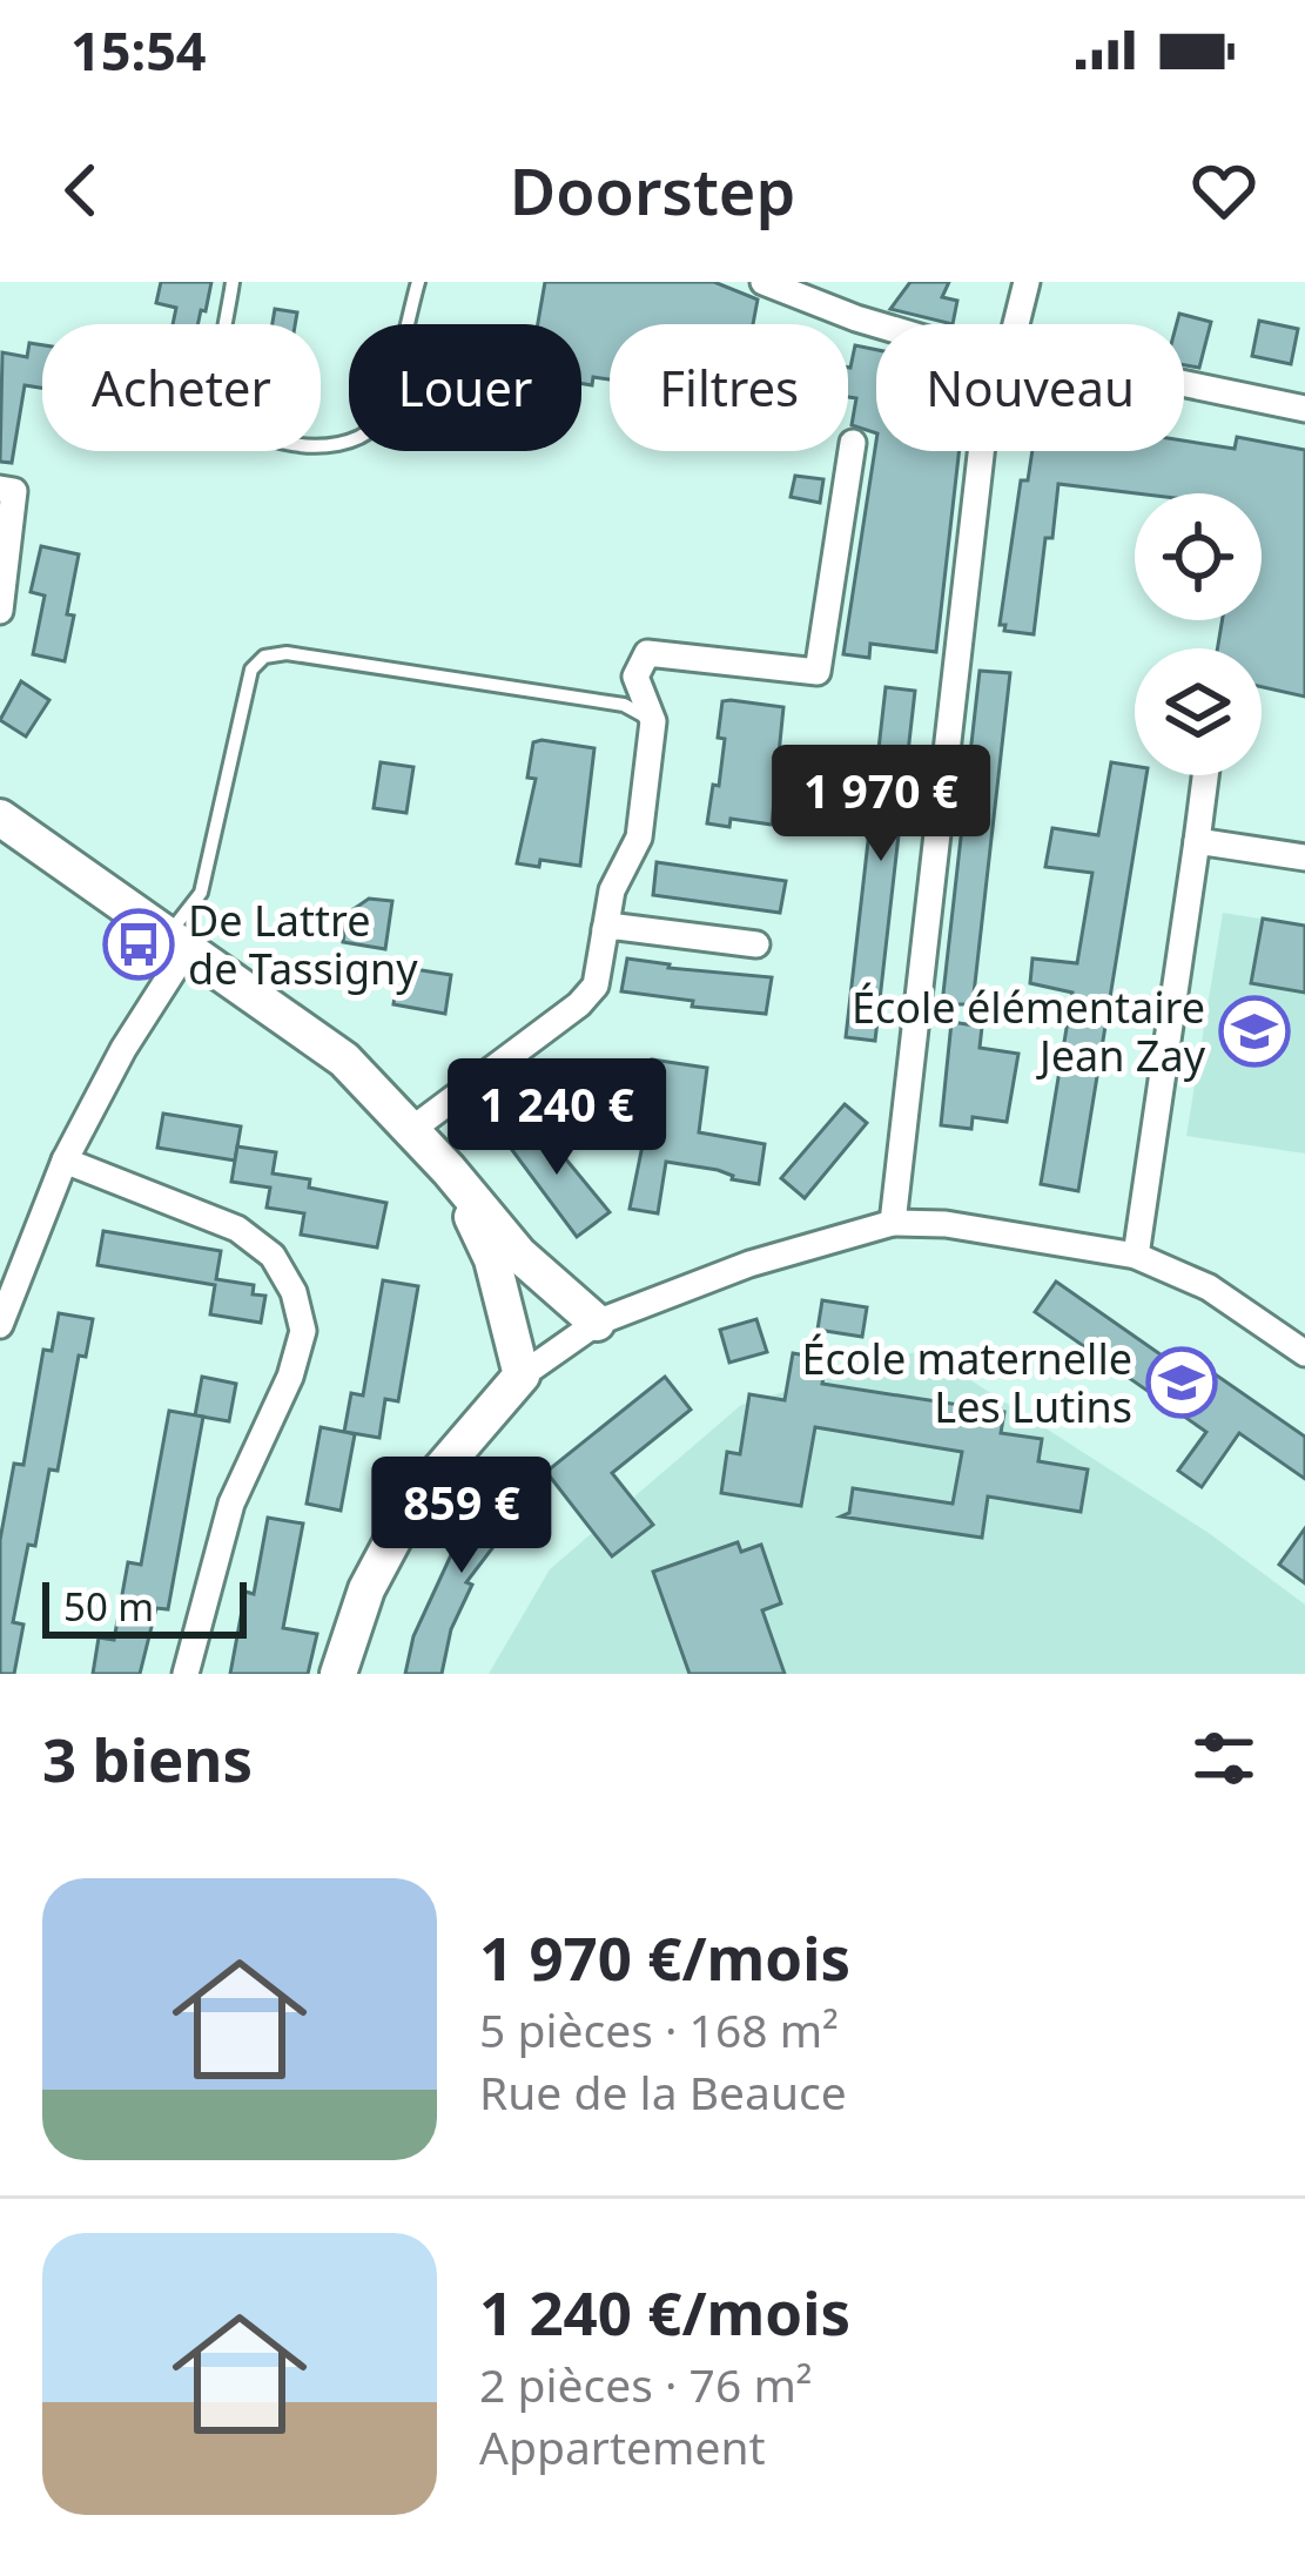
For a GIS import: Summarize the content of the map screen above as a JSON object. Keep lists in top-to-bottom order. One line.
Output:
{"places":{"bus stop":["De Lattre de Tassigny"],"school or university":["École élémentaire Jean Zay","École maternelle Les Lutins"]},"scale_bar":"50 m","page":{"status":"15:54","header":"Doorstep","chip":["Acheter","Louer","Filtres","Nouveau"],"price":["1 970 €","1 240 €","859 €"],"scale":"50 m","heading":"3 biens","list":[{"name":"1 970 €/mois","note":"5 pièces · 168 m² · Rue de la Beauce"},{"name":"1 240 €/mois","note":"2 pièces · 76 m² · Appartement"}]}}
